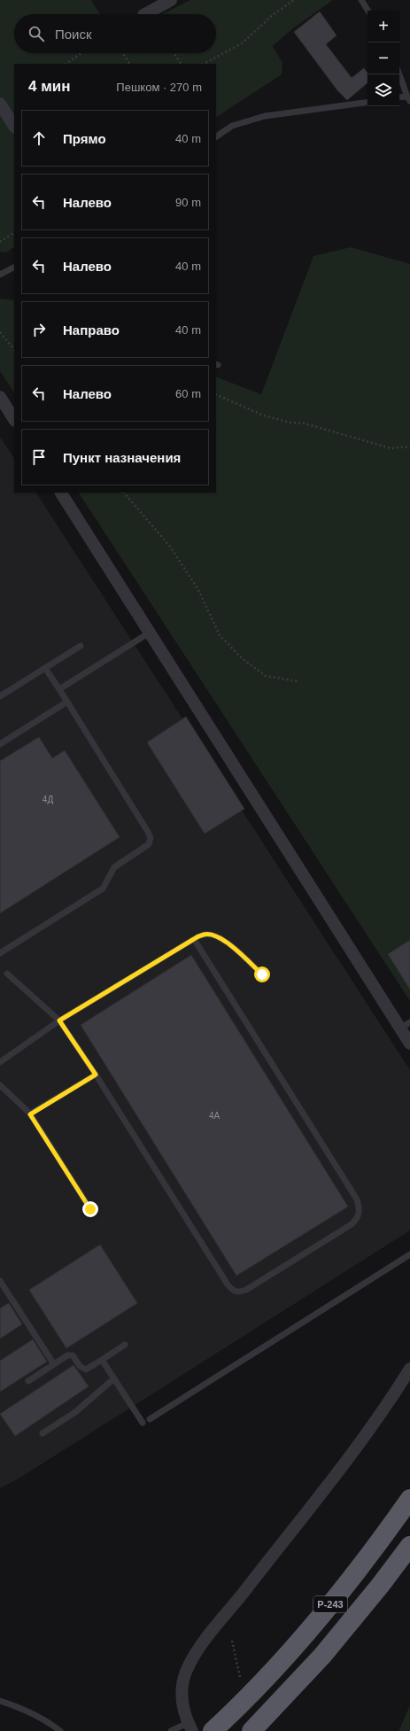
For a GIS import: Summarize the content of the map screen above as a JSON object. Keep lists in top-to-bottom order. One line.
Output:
{"streets":{"highway":["Р-243"]},"house_numbers":["4Д","4А"],"page":{"map_buttons":["+","−"],"search":"Поиск","heading":["4 мин","Пешком · 270 m"],"list":[["Прямо","40 m"],["Налево","90 m"],["Налево","40 m"],["Направо","40 m"],["Налево","60 m"],"Пункт назначения"]}}
